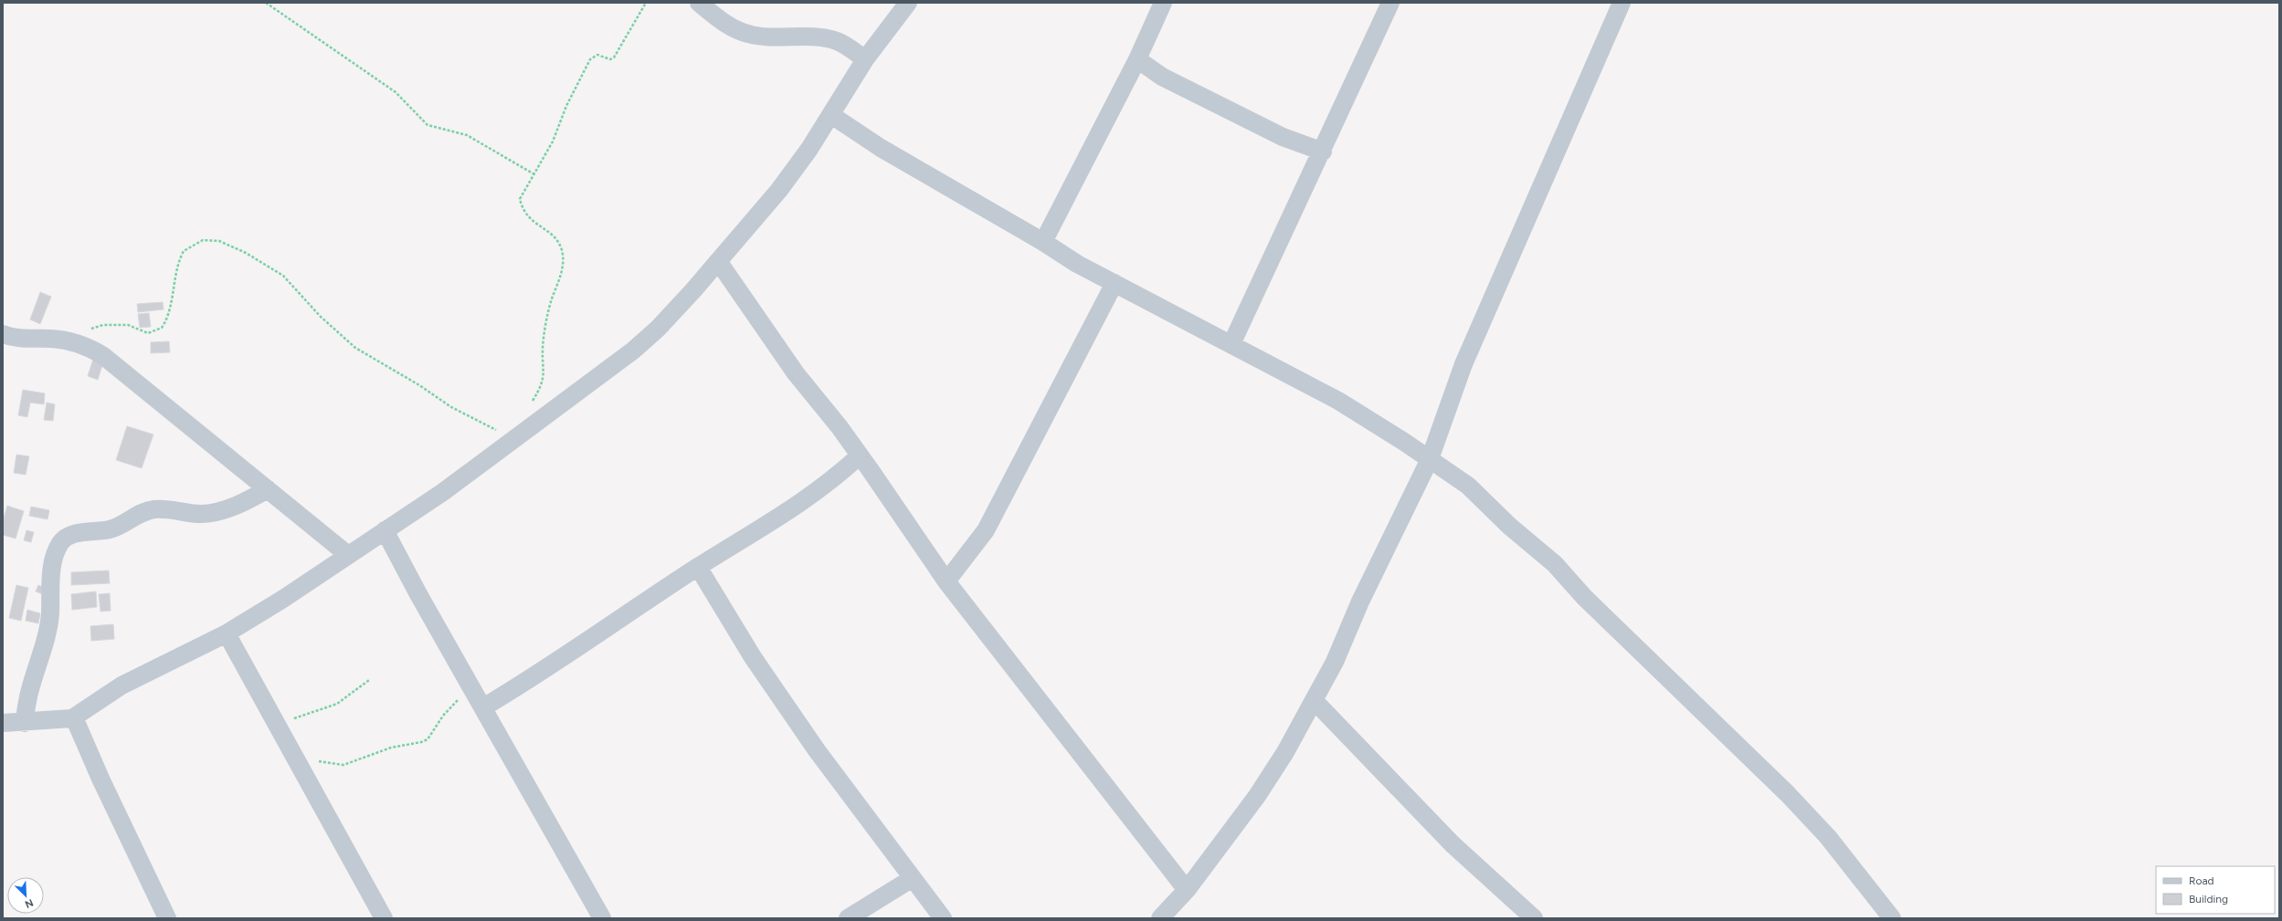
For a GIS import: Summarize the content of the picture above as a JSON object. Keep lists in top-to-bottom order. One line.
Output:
{"legend":["Road","Building"],"north":"bottom right"}
